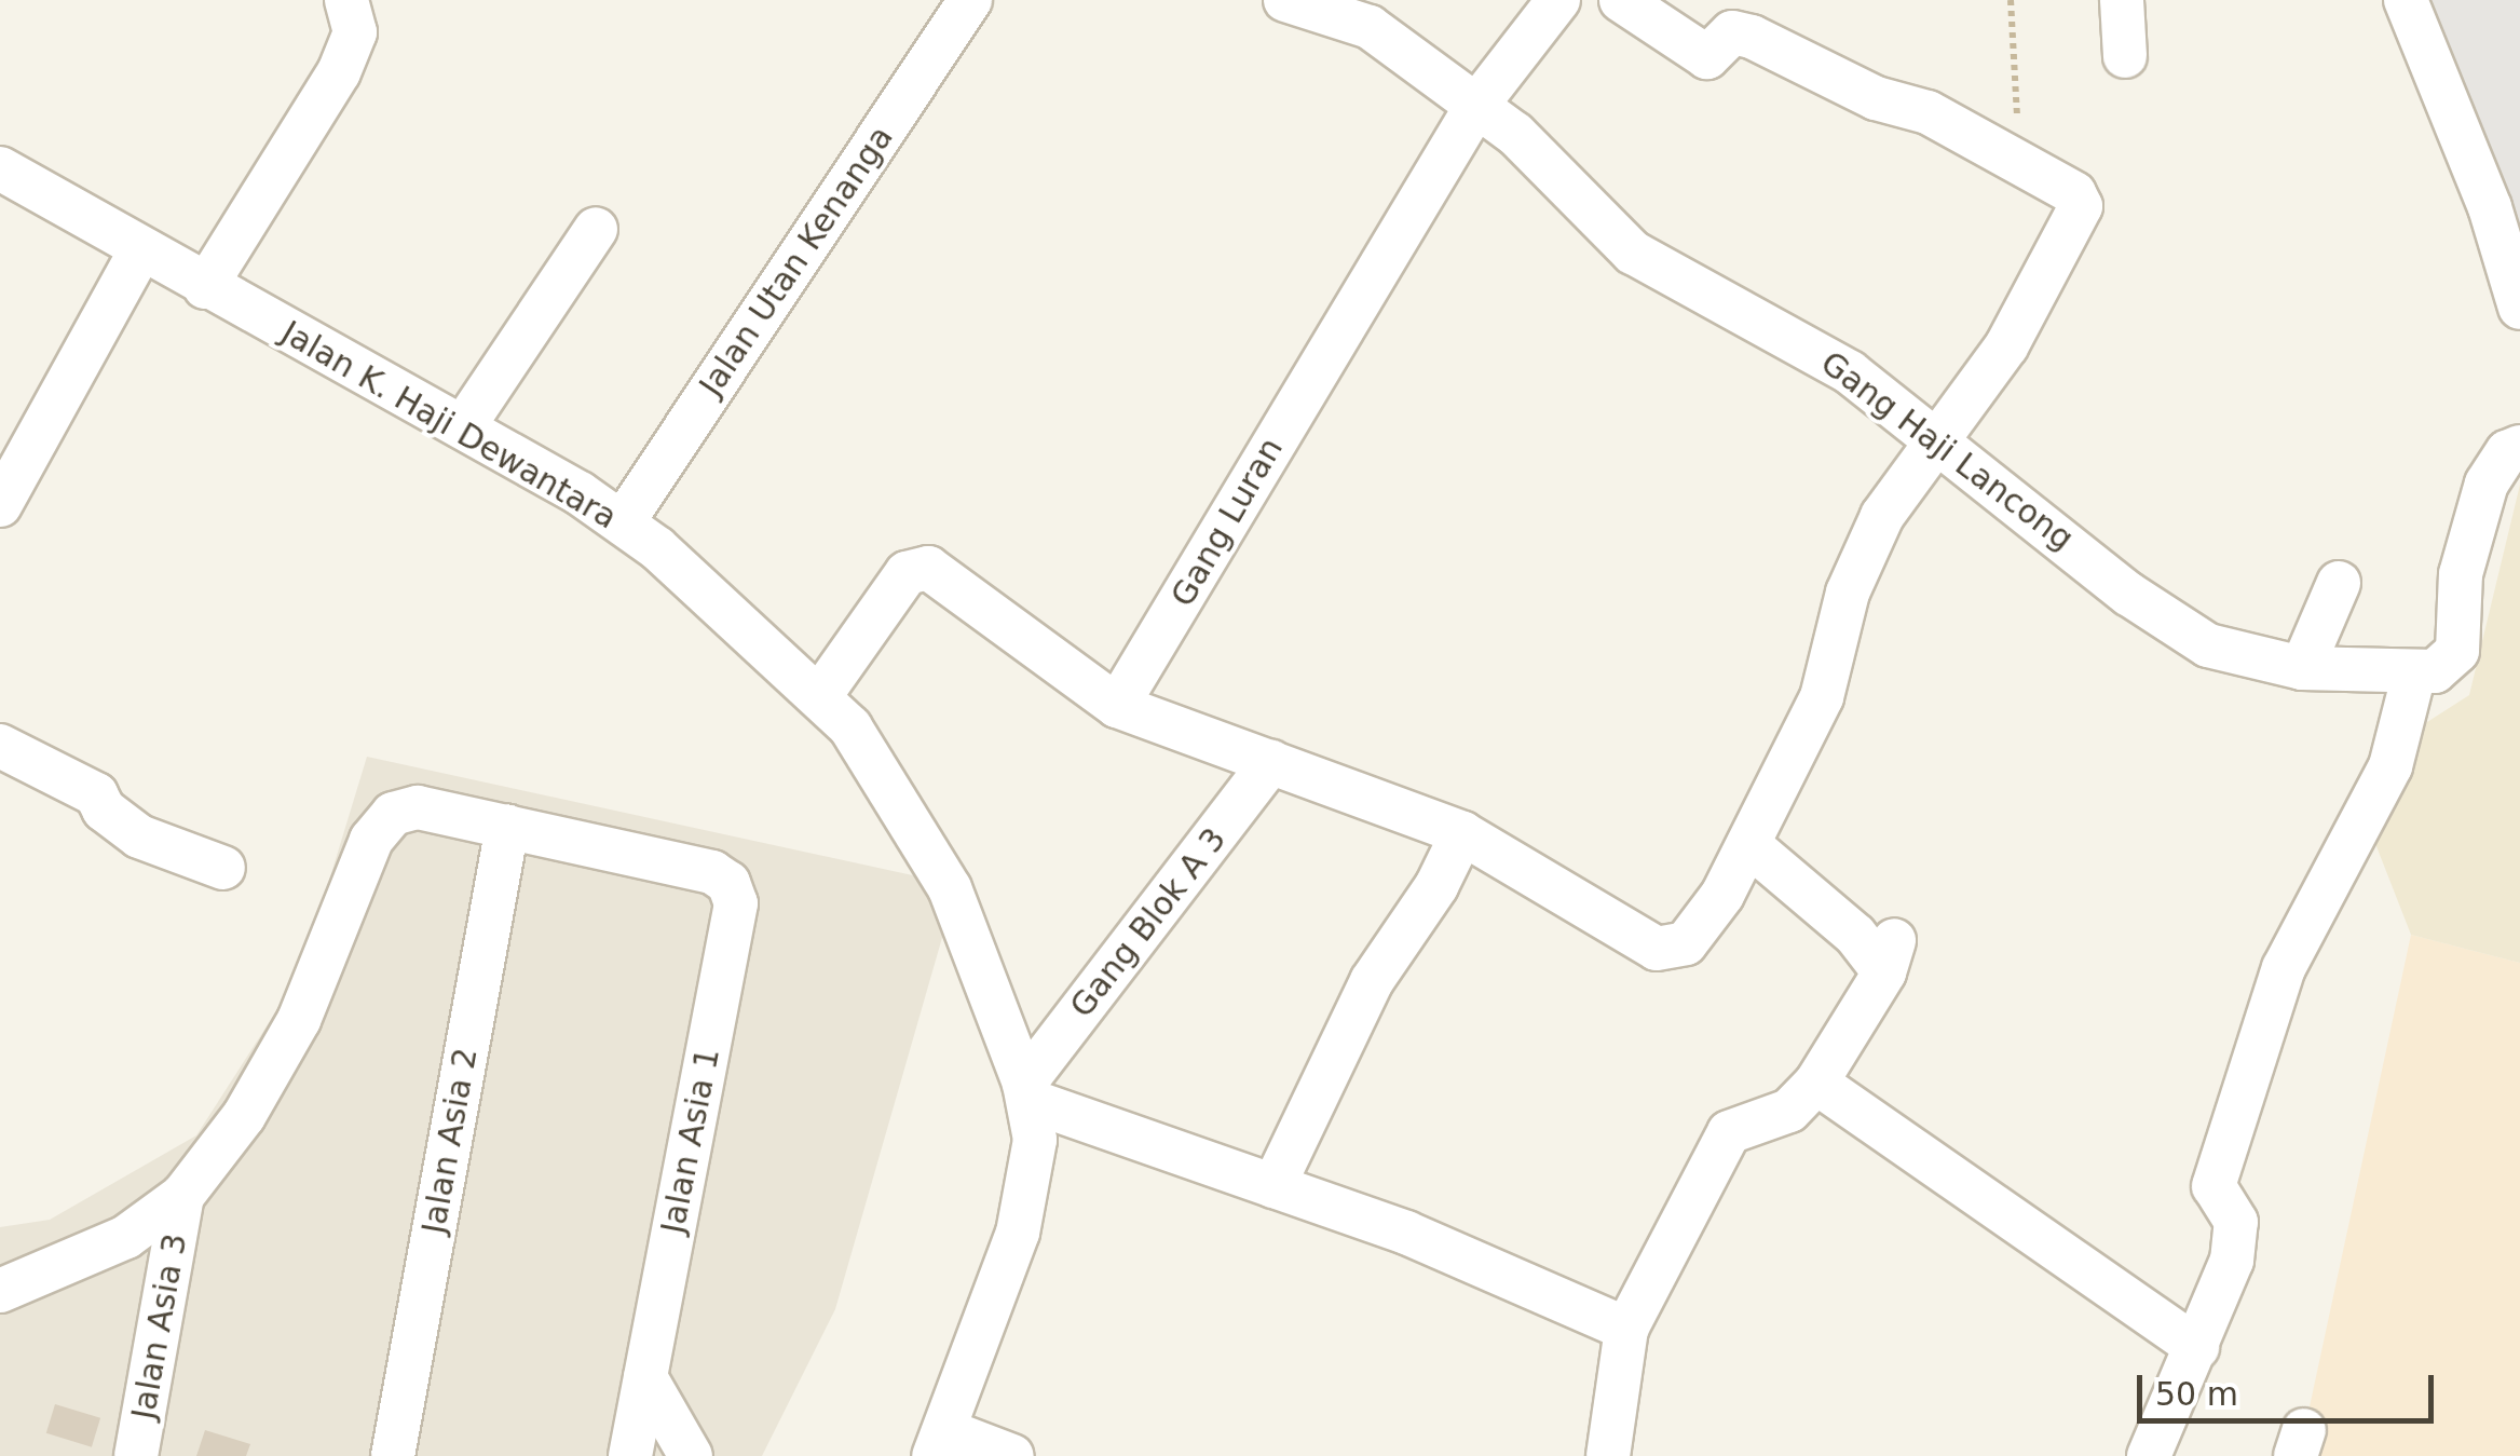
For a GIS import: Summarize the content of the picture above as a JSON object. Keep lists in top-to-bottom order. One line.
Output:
{"streets":{"street":["Jalan Utan Kenanga","Jalan K. Haji Dewantara","Gang Haji Lancong","Gang Luran","Gang Blok A 3","Jalan Asia 2","Jalan Asia 1","Jalan Asia 3"]},"crossings":[["Jalan Utan Kenanga","Jalan K. Haji Dewantara"],["Jalan K. Haji Dewantara","Gang Blok A 3"],["Gang Haji Lancong","Gang Luran"],["Jalan Asia 2","Jalan Asia 1"]],"scale_bar":"50 m"}
